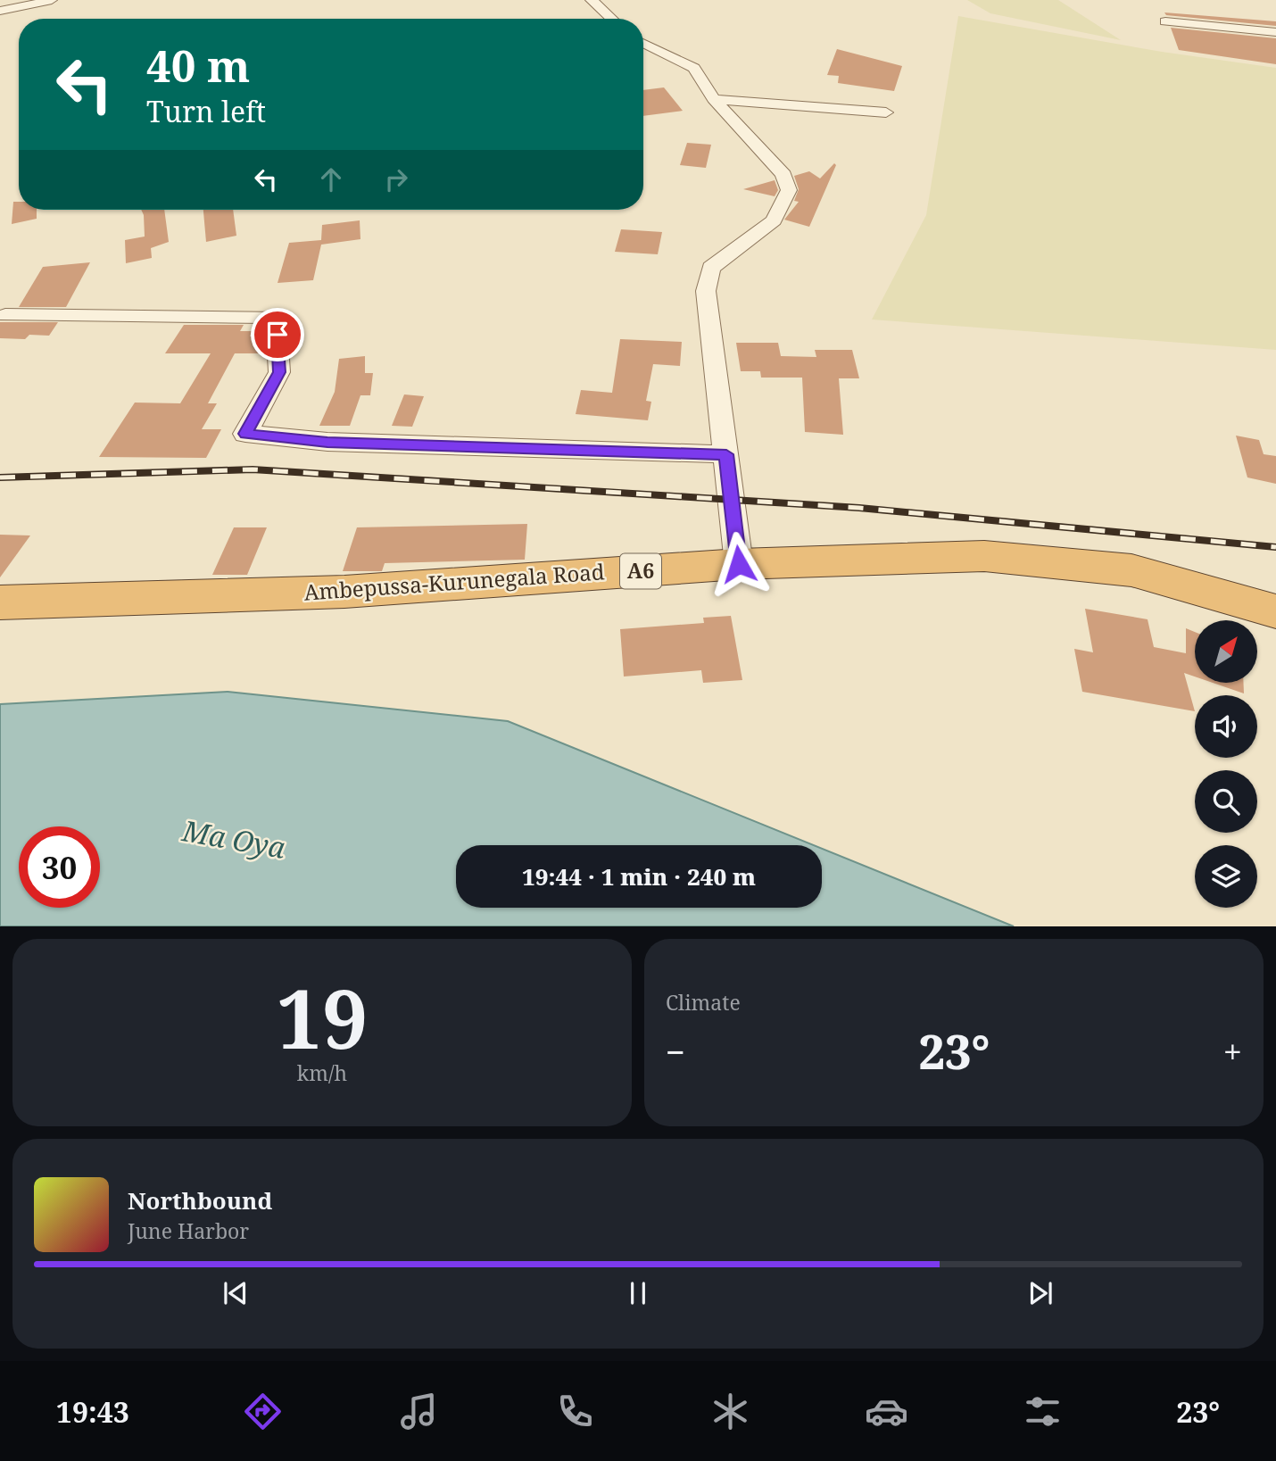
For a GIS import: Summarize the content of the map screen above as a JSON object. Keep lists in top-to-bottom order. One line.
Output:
{"streets":{"highway":["A6","Ambepussa-Kurunegala Road"]},"water":["Ma Oya"],"north":"top right","page":{"turn":["40 m","Turn left"],"limit":"30","trip":"19:44 · 1 min · 240 m","tile":[["19","km/h"],"Climate"],"heat":["−","23°","+"],"song":["Northbound","June Harbor"],"tabs":["19:43","23°"]}}
